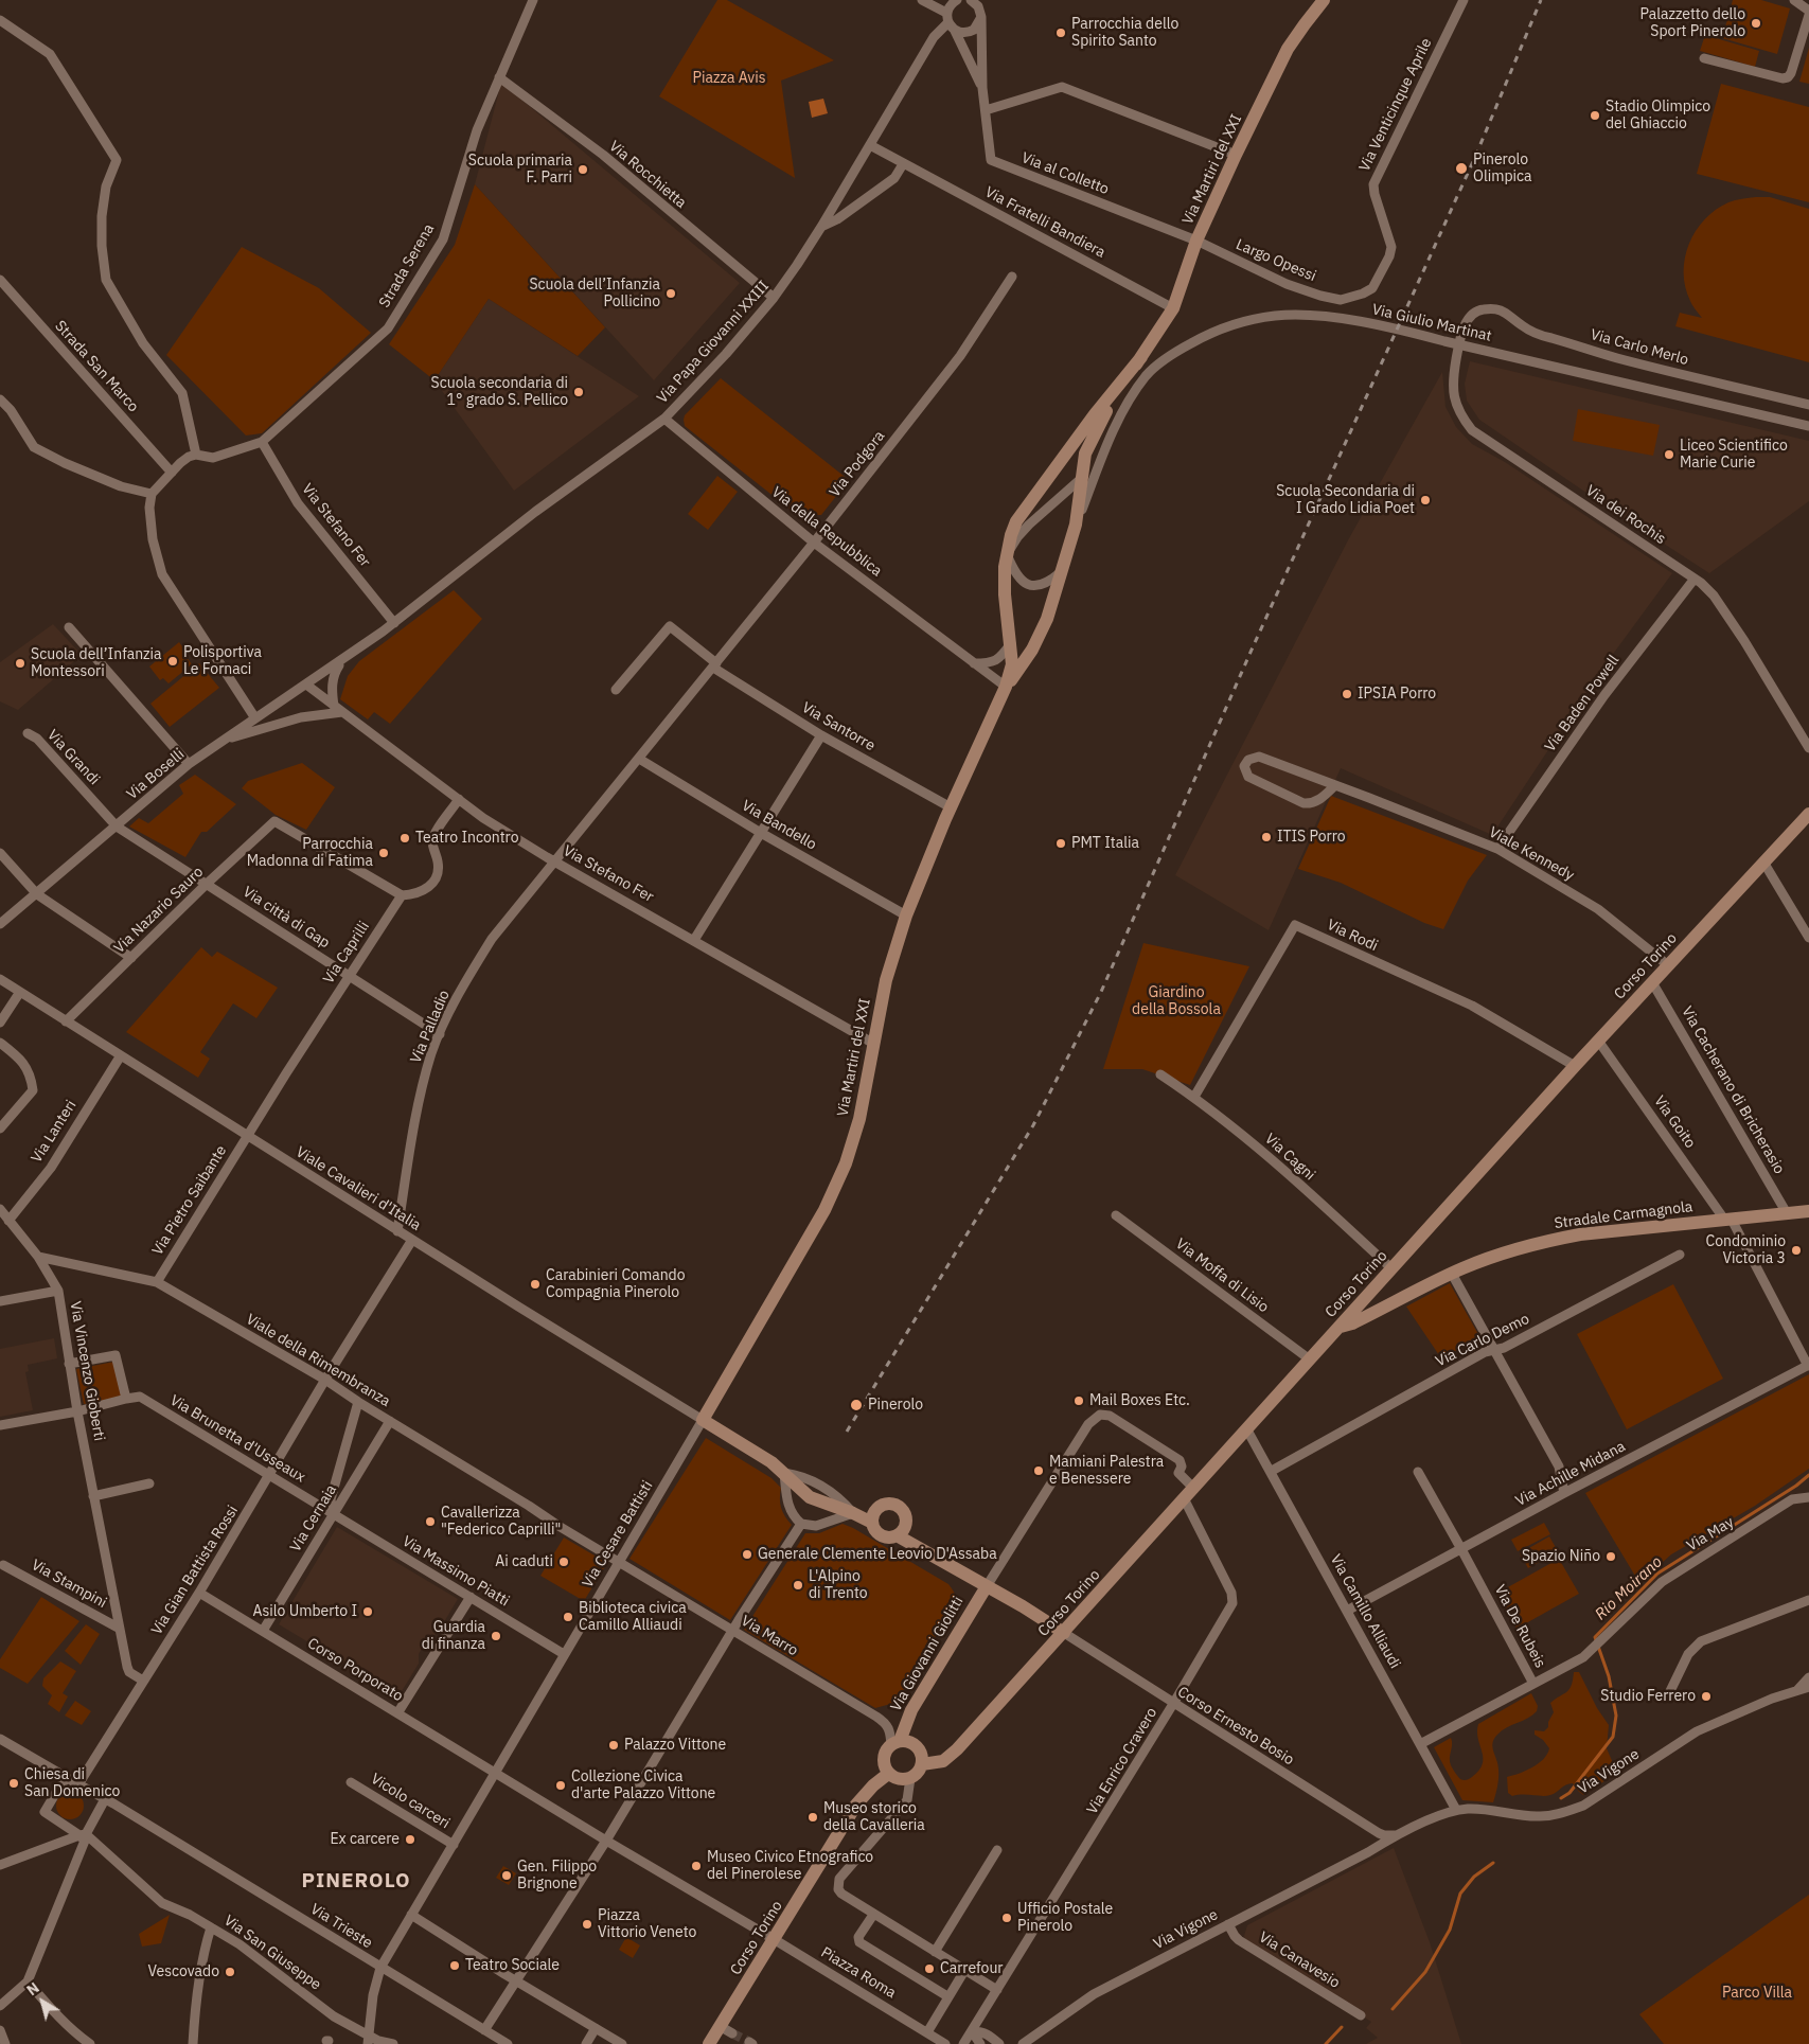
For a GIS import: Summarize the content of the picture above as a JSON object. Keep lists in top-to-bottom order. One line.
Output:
{"streets":{"street":["Via Venticinque Aprile","Via Martiri del XXI","Via al Colletto","Via Rocchietta","Via Fratelli Bandiera","Largo Opessi","Strada Serena","Via Giulio Martinat","Via Papa Giovanni XXIII","Via Carlo Merlo","Strada San Marco","Via Podgora","Via dei Rochis","Via Stefano Fer","Via della Repubblica","Via Baden Powell","Via Santorre","Via Grandi","Via Boselli","Via Bandello","Viale Kennedy","Via Nazario Sauro","Via città di Gap","Via Rodi","Via Caprilli","Corso Torino","Via Palladio","Via Cacherano di Bricherasio","Via Goito","Via Lanteri","Via Cagni","Viale Cavalieri d'Italia","Via Pietro Saibante","Stradale Carmagnola","Via Moffa di Lisio","Via Carlo Demo","Viale della Rimembranza","Via Vincenzo Gioberti","Via Brunetta d'Usseaux","Via Achille Midana","Via Cernaia","Via Cesare Battisti","Via May","Via Gian Battista Rossi","Via Massimo Piatti","Via Stampini","Via Camillo Alliaudi","Via De Rubeis","Via Marro","Via Giovanni Giolitti","Corso Porporato","Corso Ernesto Bosio","Via Enrico Cravero","Via Vigone","Vicolo carceri","Via Trieste","Via San Giuseppe","Via Canavesio","Piazza Roma"]},"crossings":[["Via Venticinque Aprile","Largo Opessi"],["Via Martiri del XXI","Via al Colletto"],["Via Martiri del XXI","Via Fratelli Bandiera"],["Via Martiri del XXI","Largo Opessi"],["Via Martiri del XXI","Via Giulio Martinat"],["Via Martiri del XXI","Via Stefano Fer"],["Via Martiri del XXI","Via della Repubblica"],["Via Martiri del XXI","Via Santorre"],["Via Martiri del XXI","Via Bandello"],["Via Martiri del XXI","Viale Cavalieri d'Italia"],["Via Martiri del XXI","Via Cesare Battisti"],["Via al Colletto","Largo Opessi"],["Via al Colletto","Via Papa Giovanni XXIII"],["Via Rocchietta","Strada Serena"],["Via Rocchietta","Via Papa Giovanni XXIII"],["Via Fratelli Bandiera","Via Papa Giovanni XXIII"],["Strada Serena","Via Stefano Fer"],["Via Papa Giovanni XXIII","Via Stefano Fer"],["Via Papa Giovanni XXIII","Via della Repubblica"],["Via Papa Giovanni XXIII","Via Boselli"],["Via Carlo Merlo","Via dei Rochis"],["Via Podgora","Via Stefano Fer"],["Via Podgora","Via della Repubblica"],["Via Podgora","Via Santorre"],["Via Podgora","Via Bandello"],["Via Podgora","Via Palladio"],["Via dei Rochis","Via Baden Powell"],["Via Stefano Fer","Via Boselli"],["Via Stefano Fer","Via Palladio"],["Via Baden Powell","Viale Kennedy"],["Via Grandi","Via Boselli"],["Via Grandi","Via città di Gap"],["Via Boselli","Via città di Gap"],["Viale Kennedy","Corso Torino"],["Via Nazario Sauro","Via città di Gap"],["Via Nazario Sauro","Via Caprilli"],["Via Nazario Sauro","Viale Cavalieri d'Italia"],["Via città di Gap","Via Caprilli"],["Via città di Gap","Via Palladio"],["Via Rodi","Corso Torino"],["Via Rodi","Via Cagni"],["Via Caprilli","Viale Cavalieri d'Italia"],["Via Caprilli","Via Pietro Saibante"],["Corso Torino","Via Cacherano di Bricherasio"],["Corso Torino","Via Goito"],["Corso Torino","Via Cagni"],["Corso Torino","Stradale Carmagnola"],["Corso Torino","Via Moffa di Lisio"],["Corso Torino","Via Camillo Alliaudi"],["Corso Torino","Via Marro"],["Corso Torino","Via Giovanni Giolitti"],["Corso Torino","Corso Ernesto Bosio"],["Corso Torino","Via Enrico Cravero"],["Corso Torino","Piazza Roma"],["Via Palladio","Viale Cavalieri d'Italia"],["Via Cacherano di Bricherasio","Stradale Carmagnola"],["Via Goito","Stradale Carmagnola"],["Via Goito","Via Achille Midana"],["Via Lanteri","Viale Cavalieri d'Italia"],["Viale Cavalieri d'Italia","Via Pietro Saibante"],["Viale Cavalieri d'Italia","Via Cesare Battisti"],["Viale Cavalieri d'Italia","Via Gian Battista Rossi"],["Via Pietro Saibante","Viale della Rimembranza"],["Via Carlo Demo","Via Camillo Alliaudi"],["Viale della Rimembranza","Via Vincenzo Gioberti"],["Viale della Rimembranza","Via Cernaia"],["Viale della Rimembranza","Via Cesare Battisti"],["Viale della Rimembranza","Via Gian Battista Rossi"],["Viale della Rimembranza","Via Marro"],["Via Vincenzo Gioberti","Via Gian Battista Rossi"],["Via Vincenzo Gioberti","Via Stampini"],["Via Brunetta d'Usseaux","Via Cernaia"],["Via Brunetta d'Usseaux","Via Gian Battista Rossi"],["Via Brunetta d'Usseaux","Via Massimo Piatti"],["Via Achille Midana","Via Camillo Alliaudi"],["Via Achille Midana","Via De Rubeis"],["Via Cernaia","Via Massimo Piatti"],["Via Cernaia","Corso Porporato"],["Via Cesare Battisti","Via Massimo Piatti"],["Via Cesare Battisti","Via Marro"],["Via Cesare Battisti","Corso Porporato"],["Via May","Via De Rubeis"],["Via Gian Battista Rossi","Corso Porporato"],["Via Gian Battista Rossi","Via Trieste"],["Via Camillo Alliaudi","Via De Rubeis"],["Via Camillo Alliaudi","Via Vigone"],["Via Marro","Via Giovanni Giolitti"],["Corso Ernesto Bosio","Via Enrico Cravero"],["Corso Ernesto Bosio","Via Vigone"],["Via Vigone","Via Canavesio"],["Via Trieste","Via San Giuseppe"]],"districts":["PINEROLO"],"water":["Rio Moirano"],"parks":["Piazza Avis","Giardino della Bossola","Parco Villa"],"places":["Palazzetto dello Sport Pinerolo","Parrocchia dello Spirito Santo","Stadio Olimpico del Ghiaccio","Pinerolo Olimpica","Scuola primaria F. Parri","Scuola dell’Infanzia Pollicino","Scuola secondaria di 1° grado S. Pellico","Liceo Scientifico Marie Curie","Scuola Secondaria di I Grado Lidia Poet","Polisportiva Le Fornaci","Scuola dell’Infanzia Montessori","IPSIA Porro","ITIS Porro","Teatro Incontro","PMT Italia","Parrocchia Madonna di Fatima","Condominio Victoria 3","Carabinieri Comando Compagnia Pinerolo","Mail Boxes Etc.","Pinerolo","Mamiani Palestra e Benessere","Cavallerizza \"Federico Caprilli\"","Generale Clemente Leovio D'Assaba","Spazio Niño","Ai caduti","L'Alpino di Trento","Asilo Umberto I","Biblioteca civica Camillo Alliaudi","Guardia di finanza","Studio Ferrero","Palazzo Vittone","Chiesa di San Domenico","Collezione Civica d'arte Palazzo Vittone","Museo storico della Cavalleria","Ex carcere","Museo Civico Etnografico del Pinerolese","Gen. Filippo Brignone","Ufficio Postale Pinerolo","Piazza Vittorio Veneto","Teatro Sociale","Carrefour","Vescovado"],"north":"top left"}
